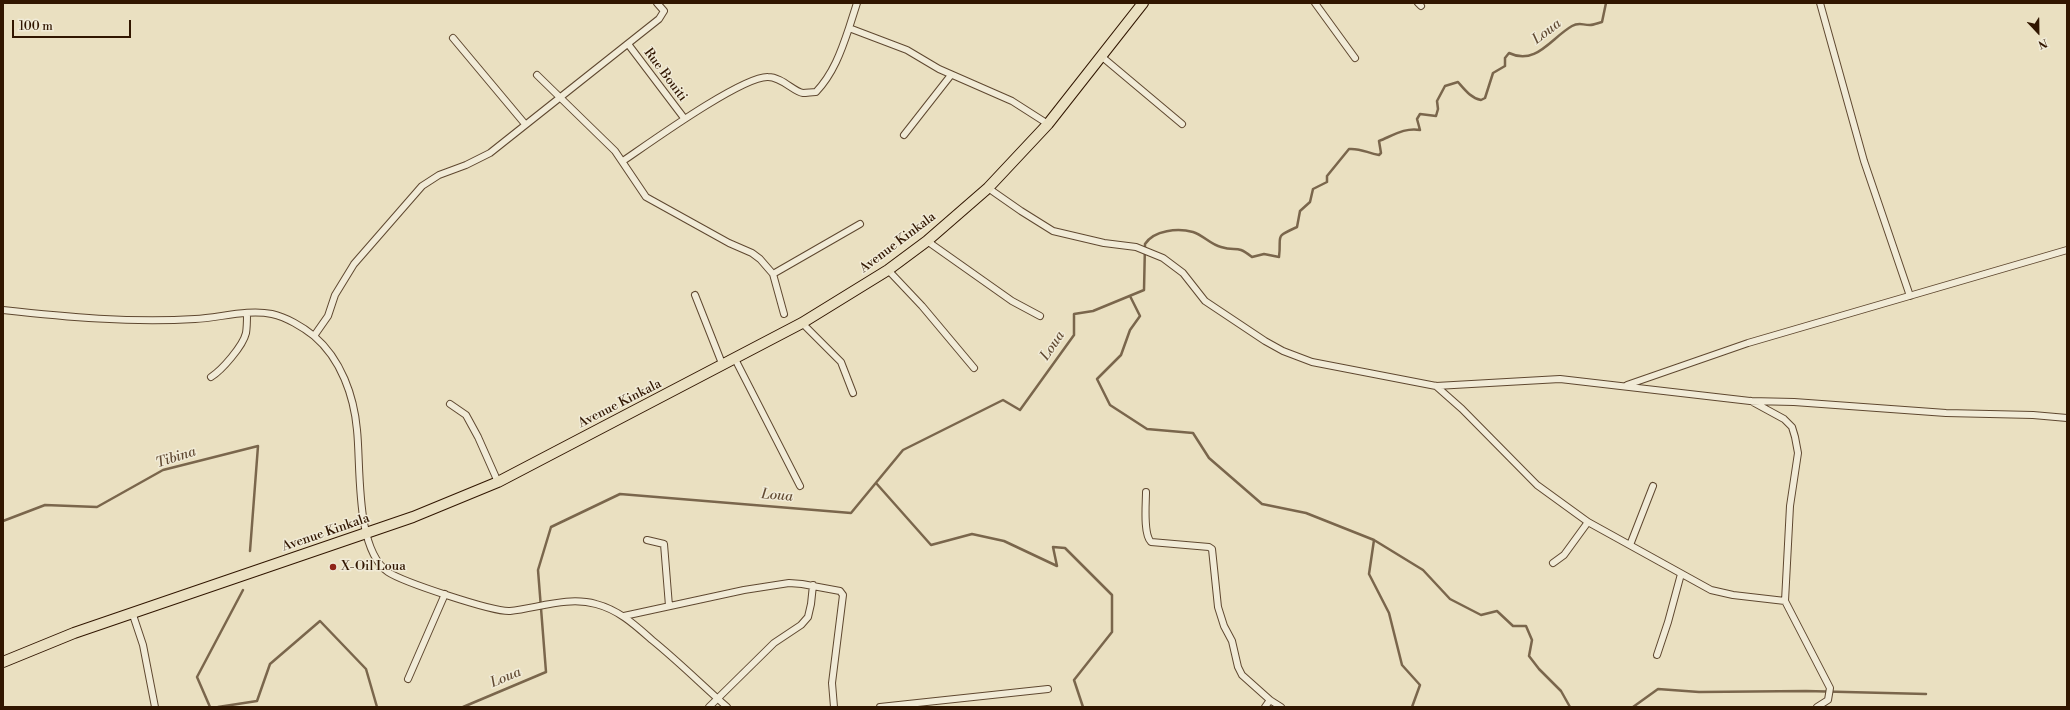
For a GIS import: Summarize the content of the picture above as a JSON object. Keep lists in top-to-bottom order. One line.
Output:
{"streets":{"main road":["Avenue Kinkala"],"street":["Rue Bouiti"]},"water":["Loua","Tibina"],"places":["X-Oil Loua"],"scale_bar":"100 m","north":"bottom"}
